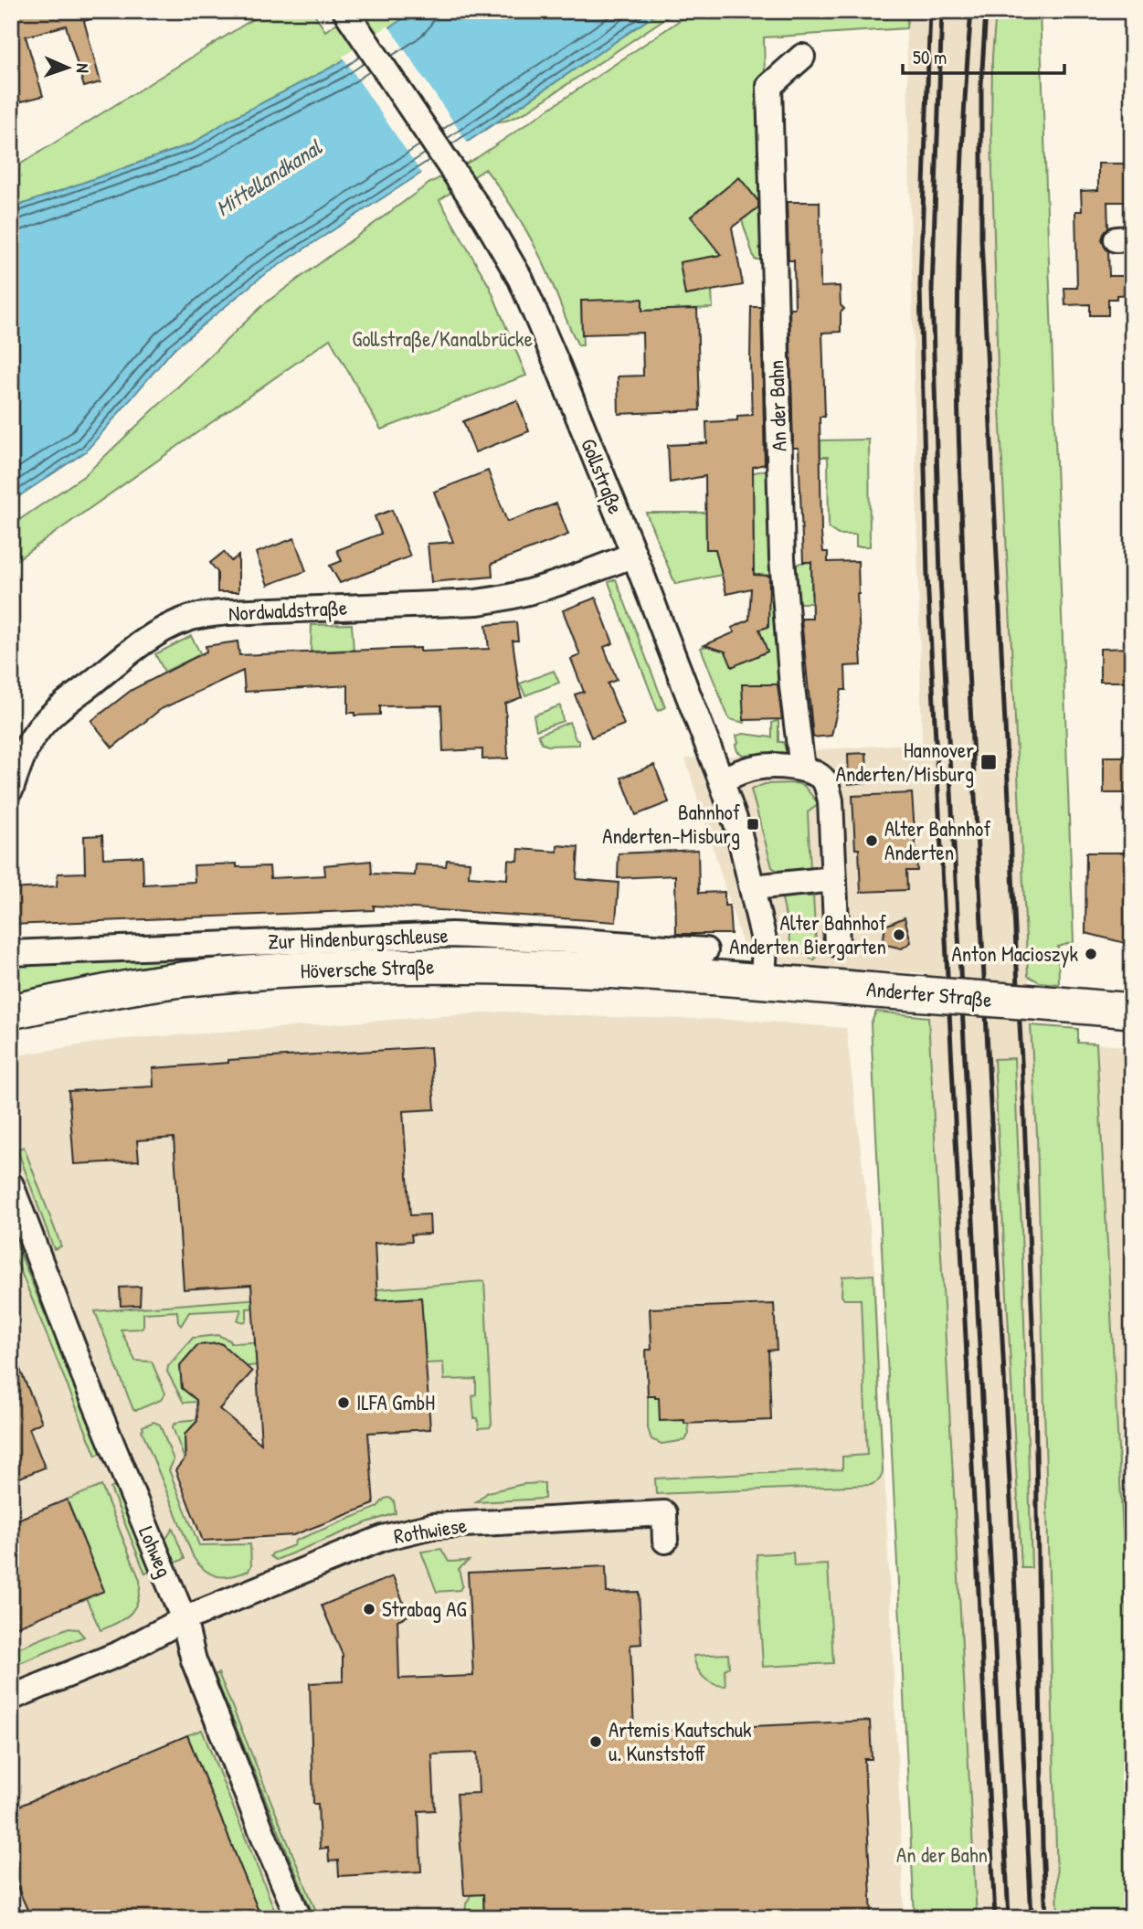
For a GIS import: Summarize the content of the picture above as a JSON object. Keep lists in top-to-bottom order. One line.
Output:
{"streets":{"main road":["Höversche Straße","Anderter Straße"],"street":["An der Bahn","Gollstraße","Nordwaldstraße","Zur Hindenburgschleuse","Rothwiese","Lohweg"]},"crossings":[["Gollstraße","Nordwaldstraße"],["Gollstraße","Anderter Straße"],["Höversche Straße","Anderter Straße"],["Rothwiese","Lohweg"]],"water":["Mittellandkanal"],"parks":["Gollstraße/Kanalbrücke","An der Bahn"],"places":{"transit":["Hannover Anderten/Misburg","Bahnhof Anderten-Misburg"],"other":["Alter Bahnhof Anderten","Alter Bahnhof Anderten Biergarten","Anton Macioszyk","ILFA GmbH","Strabag AG","Artemis Kautschuk u. Kunststoff"]},"scale_bar":"50 m","north":"right"}
